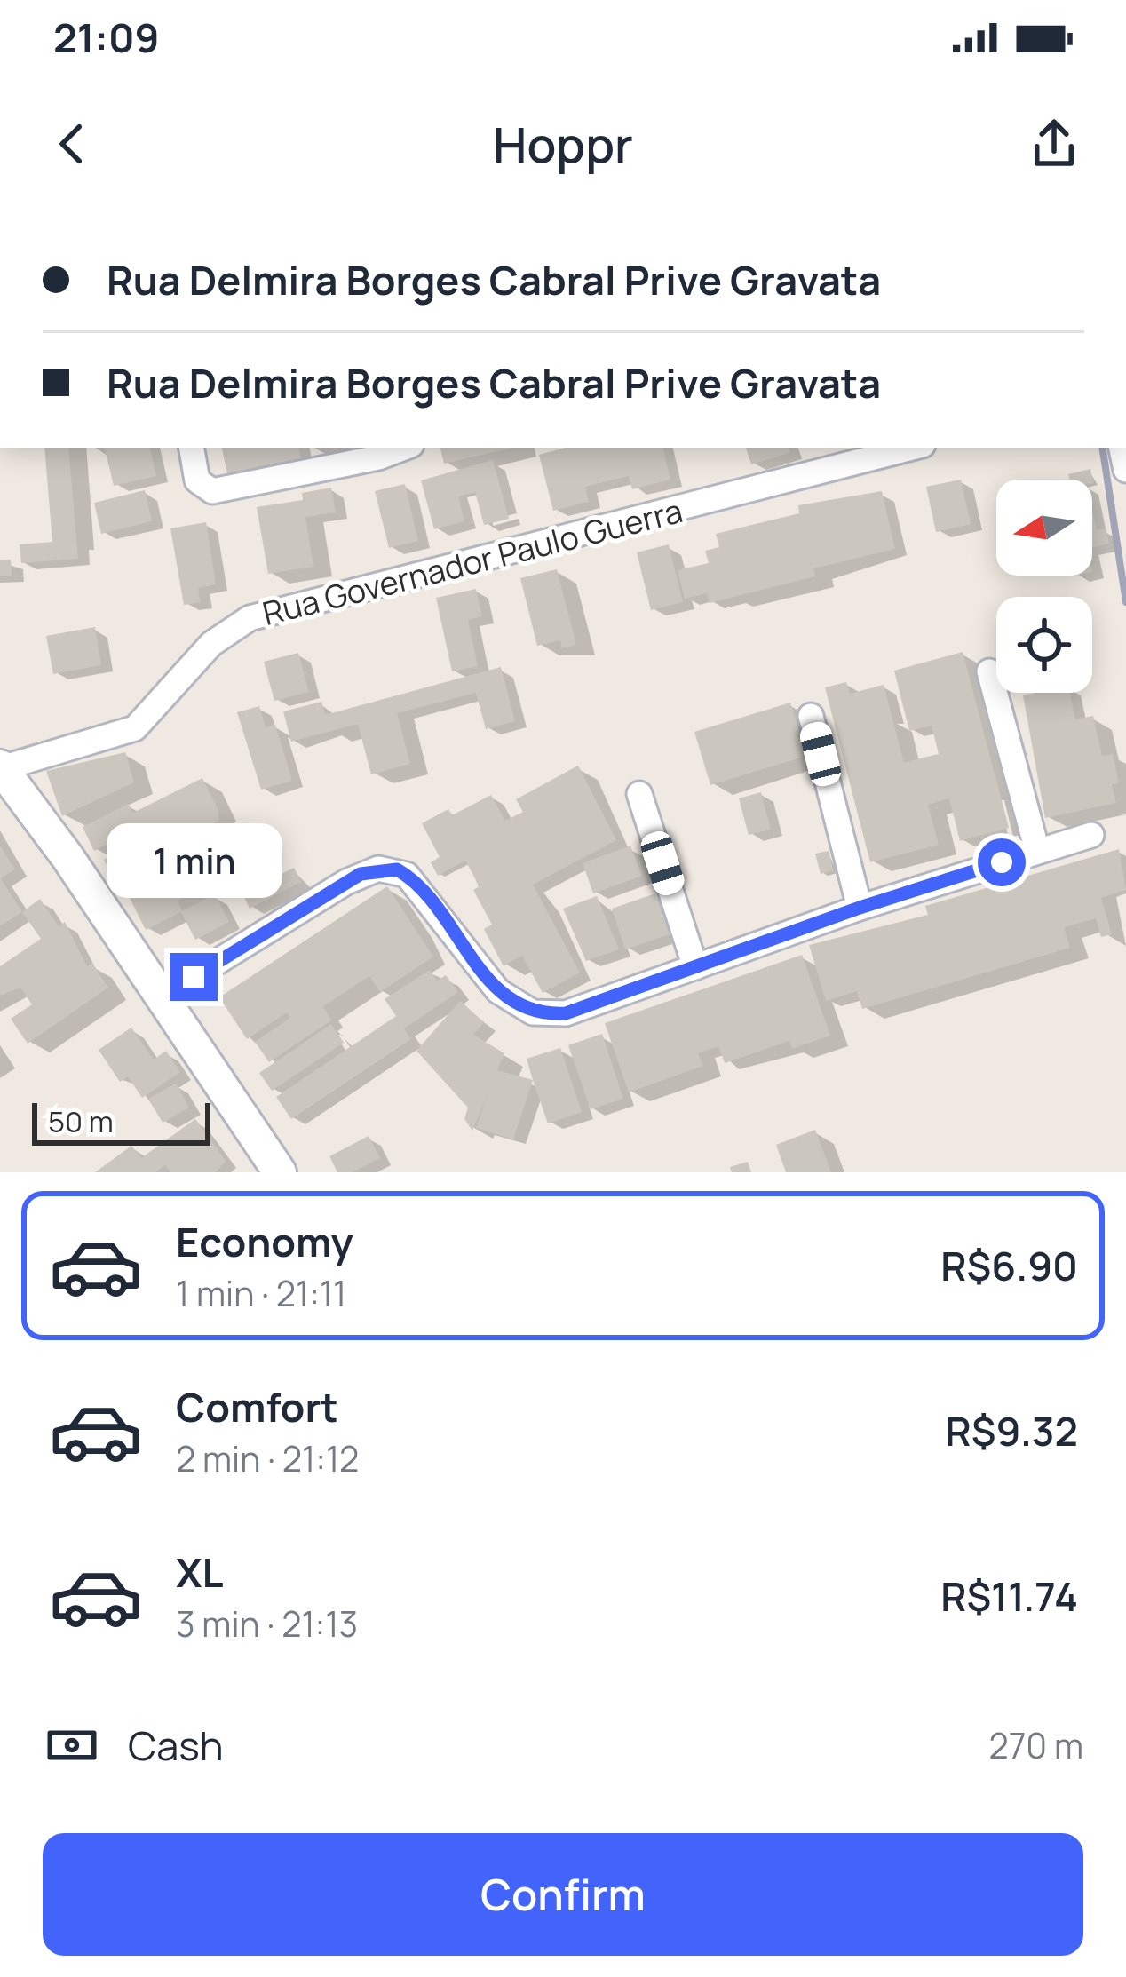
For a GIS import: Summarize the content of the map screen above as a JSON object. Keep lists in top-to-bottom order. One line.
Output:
{"streets":{"street":["Rua Governador Paulo Guerra"]},"scale_bar":"50 m","north":"left","page":{"status":"21:09","header":"Hoppr","banner":["Rua Delmira Borges Cabral Prive Gravata","Rua Delmira Borges Cabral Prive Gravata"],"bubble":"1 min","scale":"50 m","list":[{"name":"Economy","note":"1 min · 21:11","value":"R$6.90"},{"name":"Comfort","note":"2 min · 21:12","value":"R$9.32"},{"name":"XL","note":"3 min · 21:13","value":"R$11.74"}],"pay":["Cash","270 m"],"buttons":"Confirm"}}
